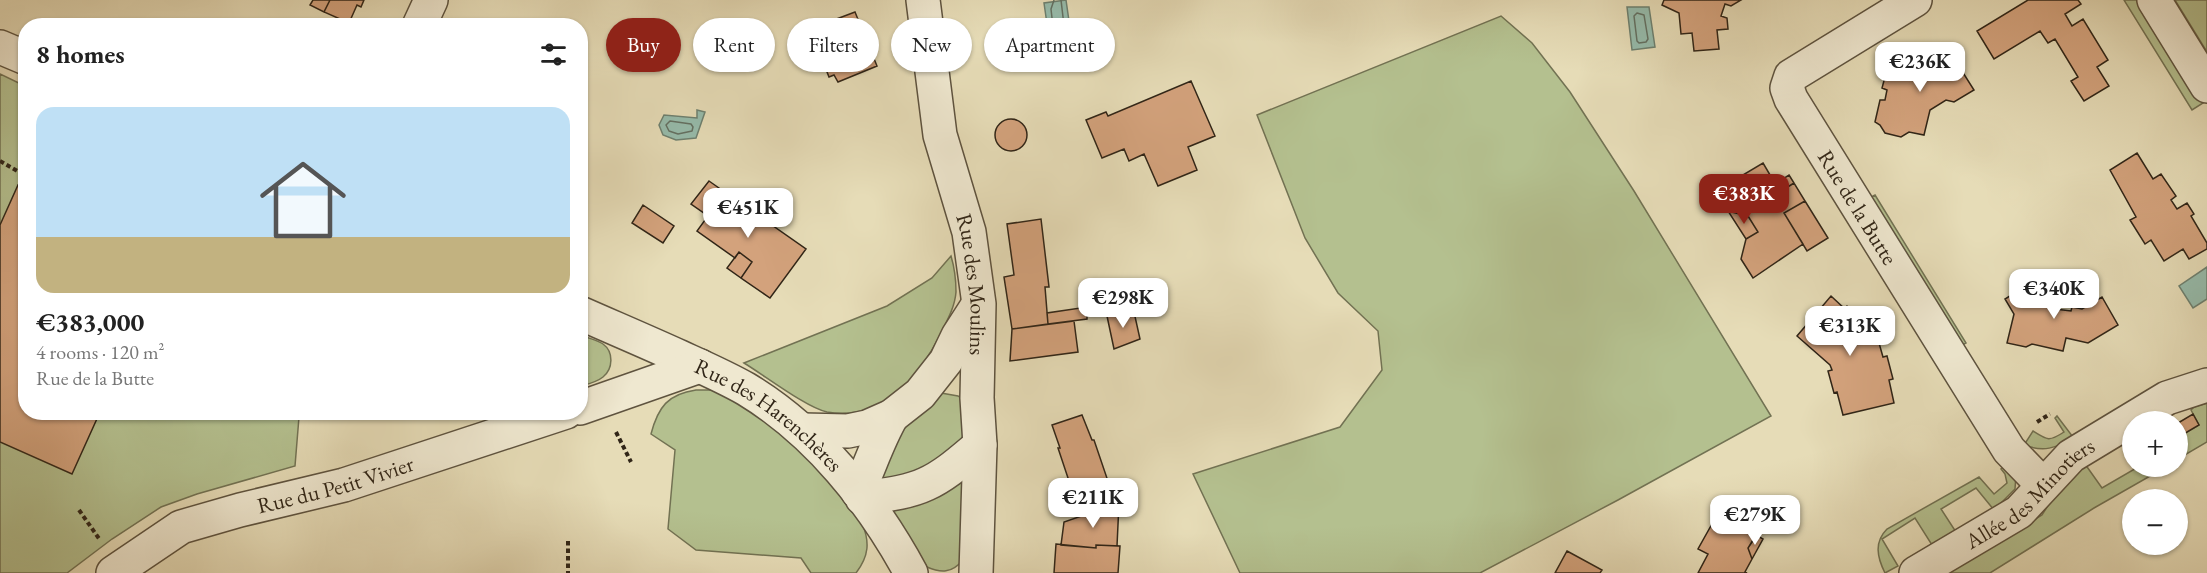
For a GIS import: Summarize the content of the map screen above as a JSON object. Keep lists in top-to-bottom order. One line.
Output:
{"streets":{"street":["Rue de la Butte","Rue des Moulins","Rue des Harenchères","Rue du Petit Vivier","Allée des Minotiers"]},"crossings":[["Rue de la Butte","Allée des Minotiers"]],"page":{"chip":["Buy","Rent","Filters","New","Apartment"],"heading":"8 homes","price":["€236K","€383K","€451K","€340K","€298K","€313K","€211K","€279K"],"list":[{"name":"€383,000","note":"4 rooms · 120 m² · Rue de la Butte"}],"map_buttons":["+","−"]}}
